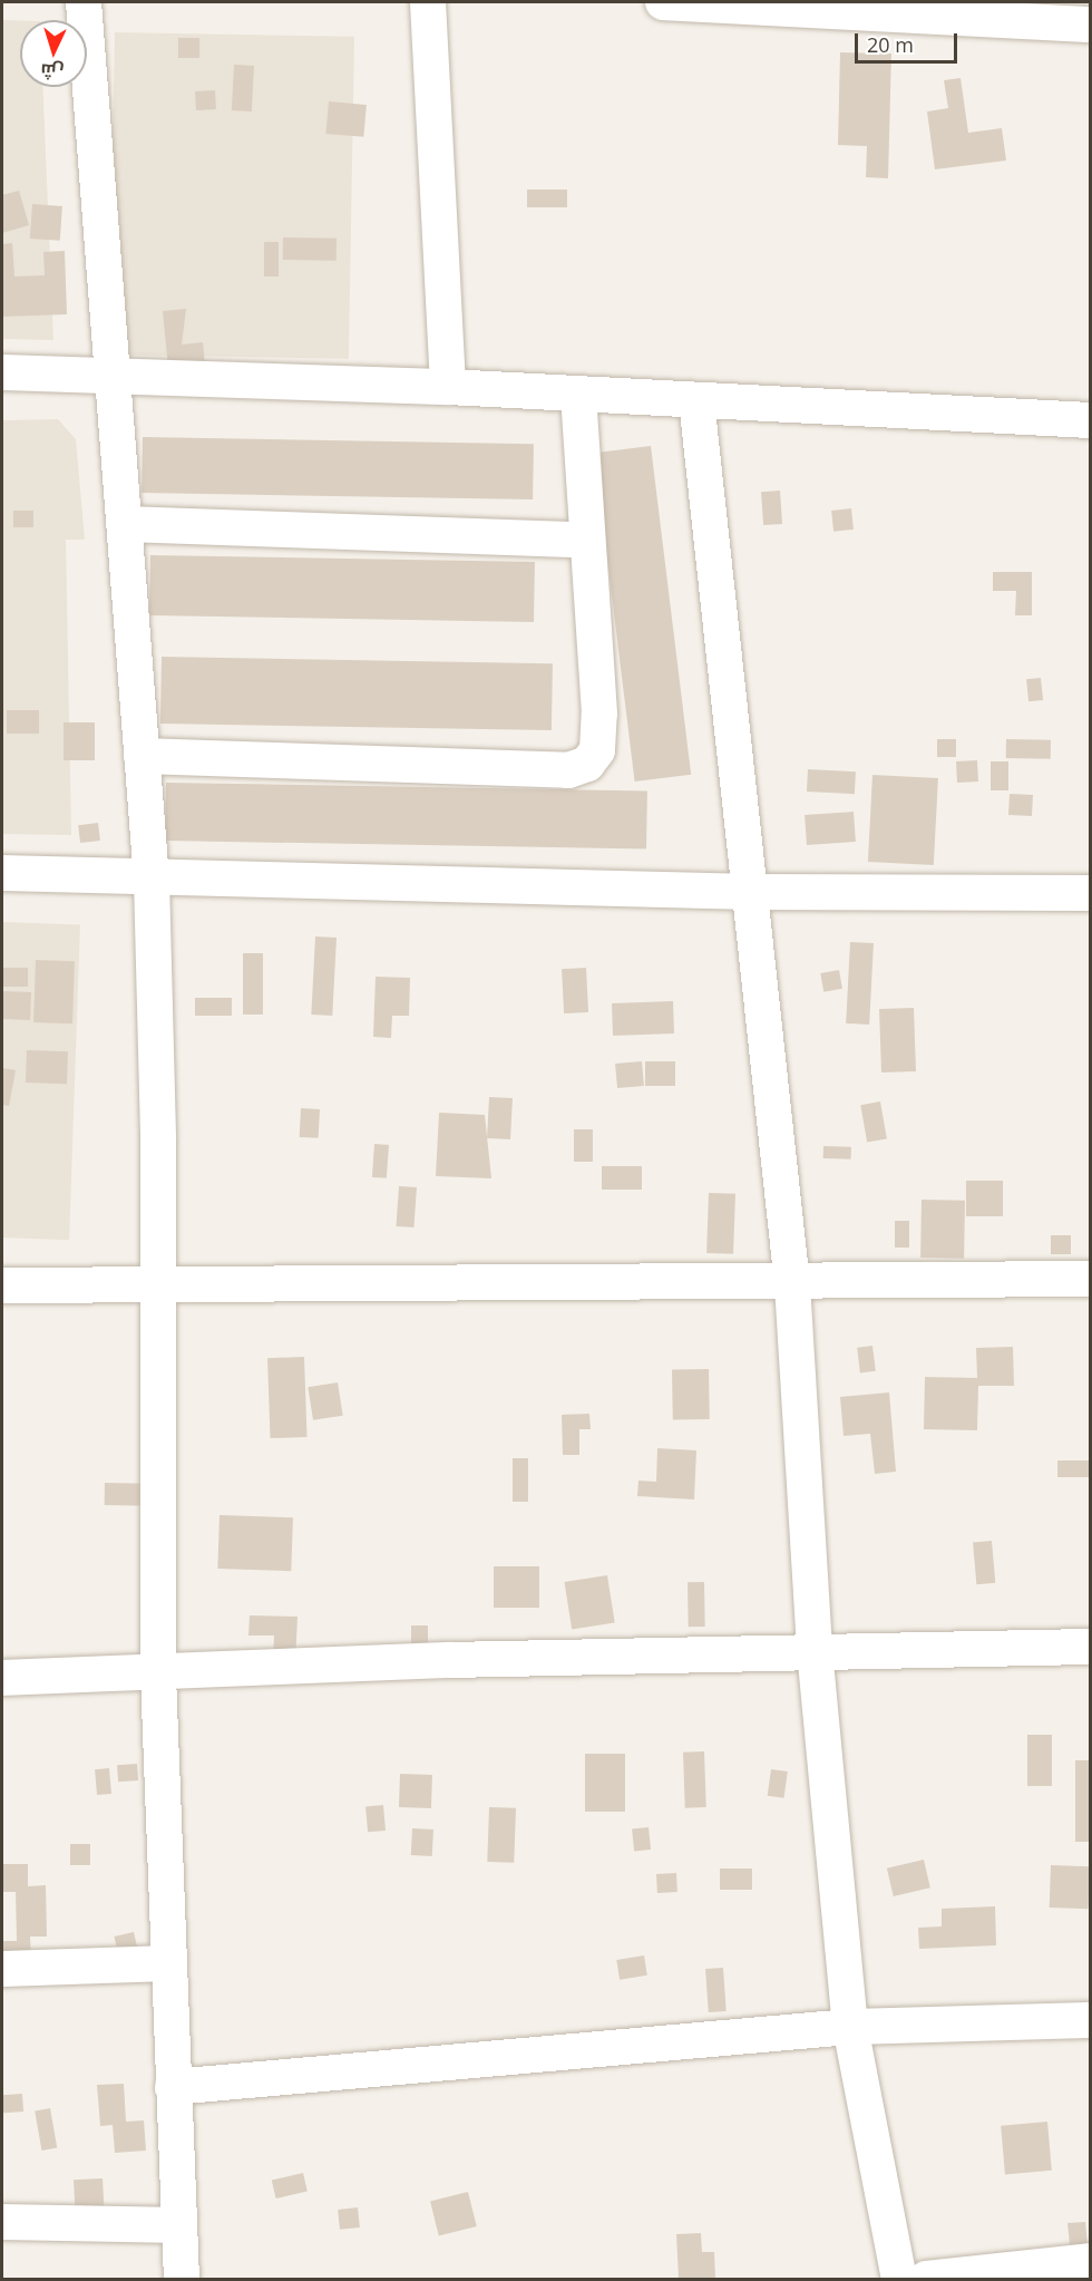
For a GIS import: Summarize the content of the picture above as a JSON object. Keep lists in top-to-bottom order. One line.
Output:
{"scale_bar":"20 m","north":"bottom"}
